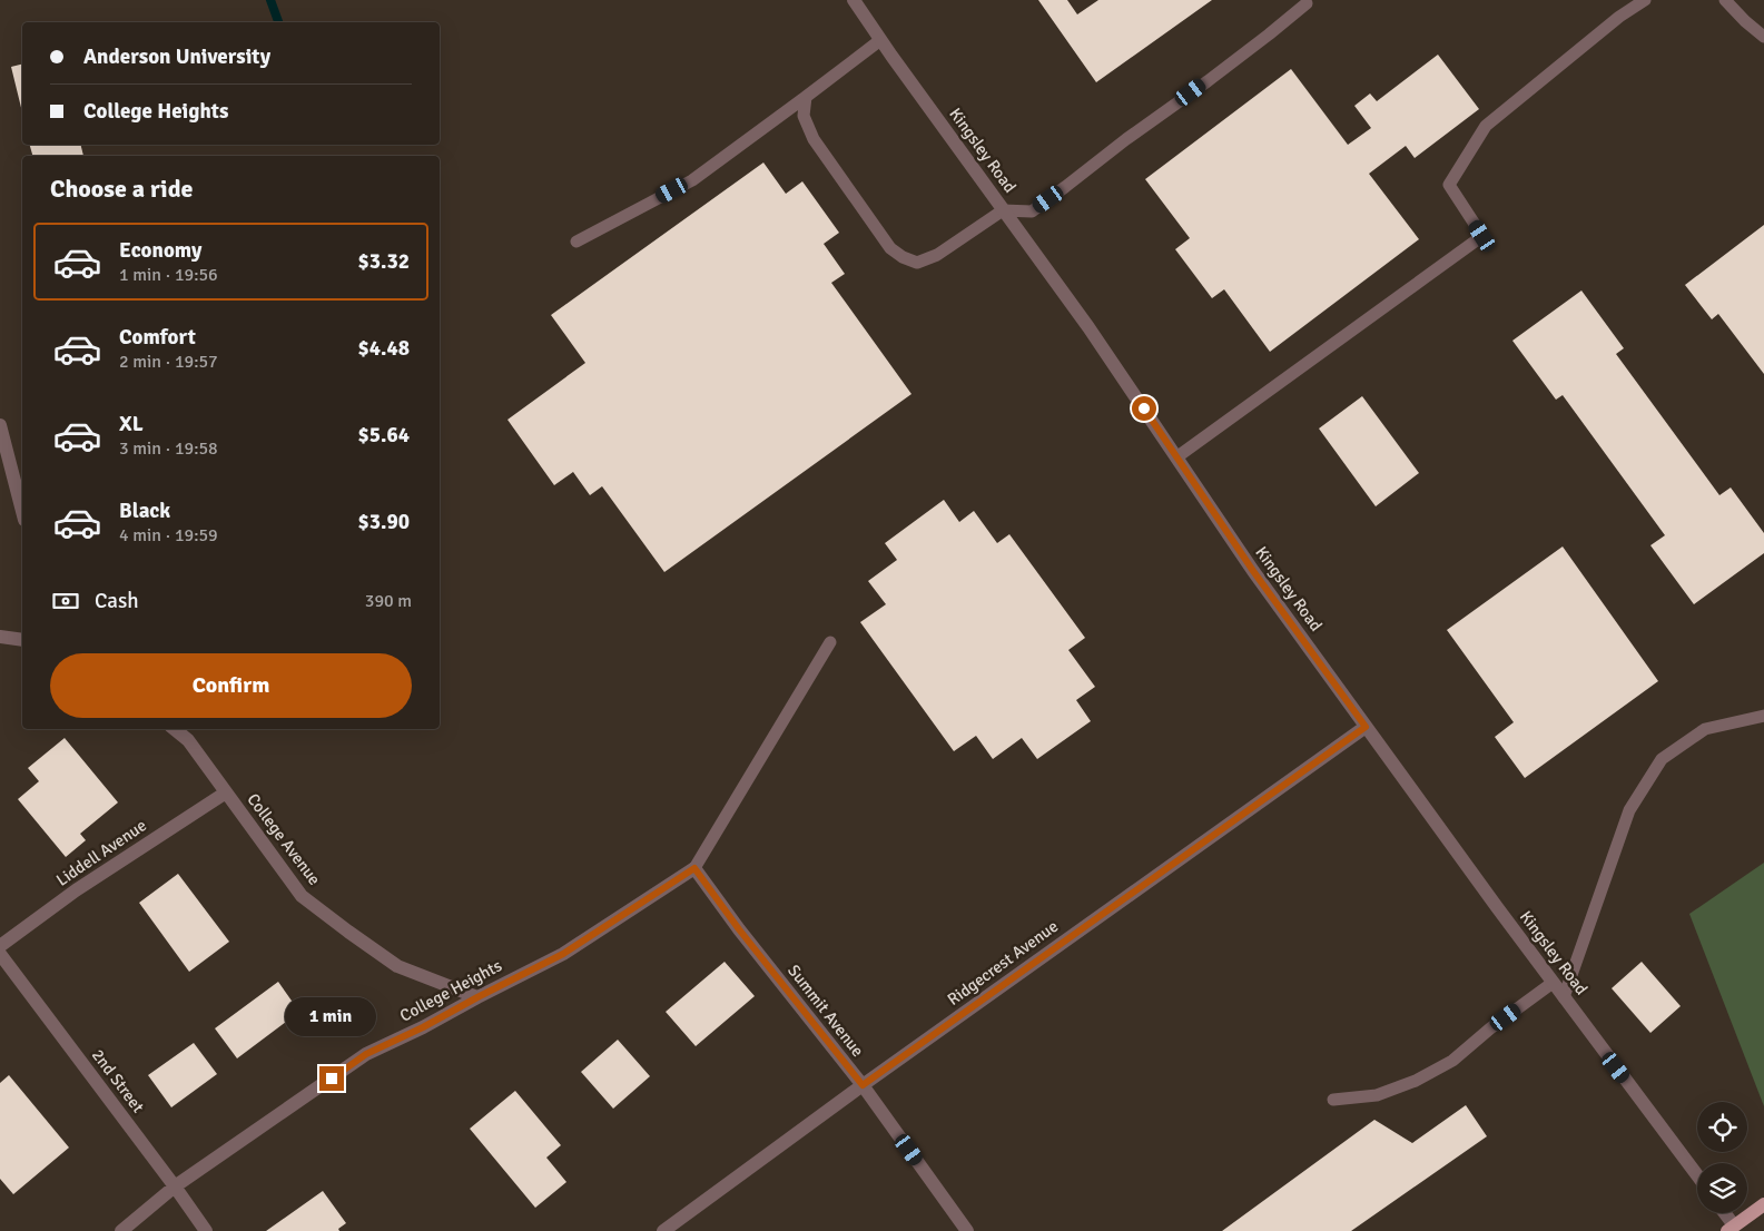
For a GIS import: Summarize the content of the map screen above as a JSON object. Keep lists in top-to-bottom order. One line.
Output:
{"streets":{"street":["Kingsley Road","College Avenue","Liddell Avenue","Ridgecrest Avenue","College Heights","Summit Avenue","2nd Street"]},"crossings":[["Kingsley Road","Ridgecrest Avenue"],["College Avenue","Liddell Avenue"],["College Avenue","College Heights"],["Ridgecrest Avenue","Summit Avenue"],["College Heights","Summit Avenue"],["College Heights","2nd Street"]],"page":{"banner":["Anderson University","College Heights"],"heading":"Choose a ride","list":[{"name":"Economy","note":"1 min · 19:56","value":"$3.32"},{"name":"Comfort","note":"2 min · 19:57","value":"$4.48"},{"name":"XL","note":"3 min · 19:58","value":"$5.64"},{"name":"Black","note":"4 min · 19:59","value":"$3.90"}],"pay":["Cash","390 m"],"buttons":"Confirm","bubble":"1 min"}}
